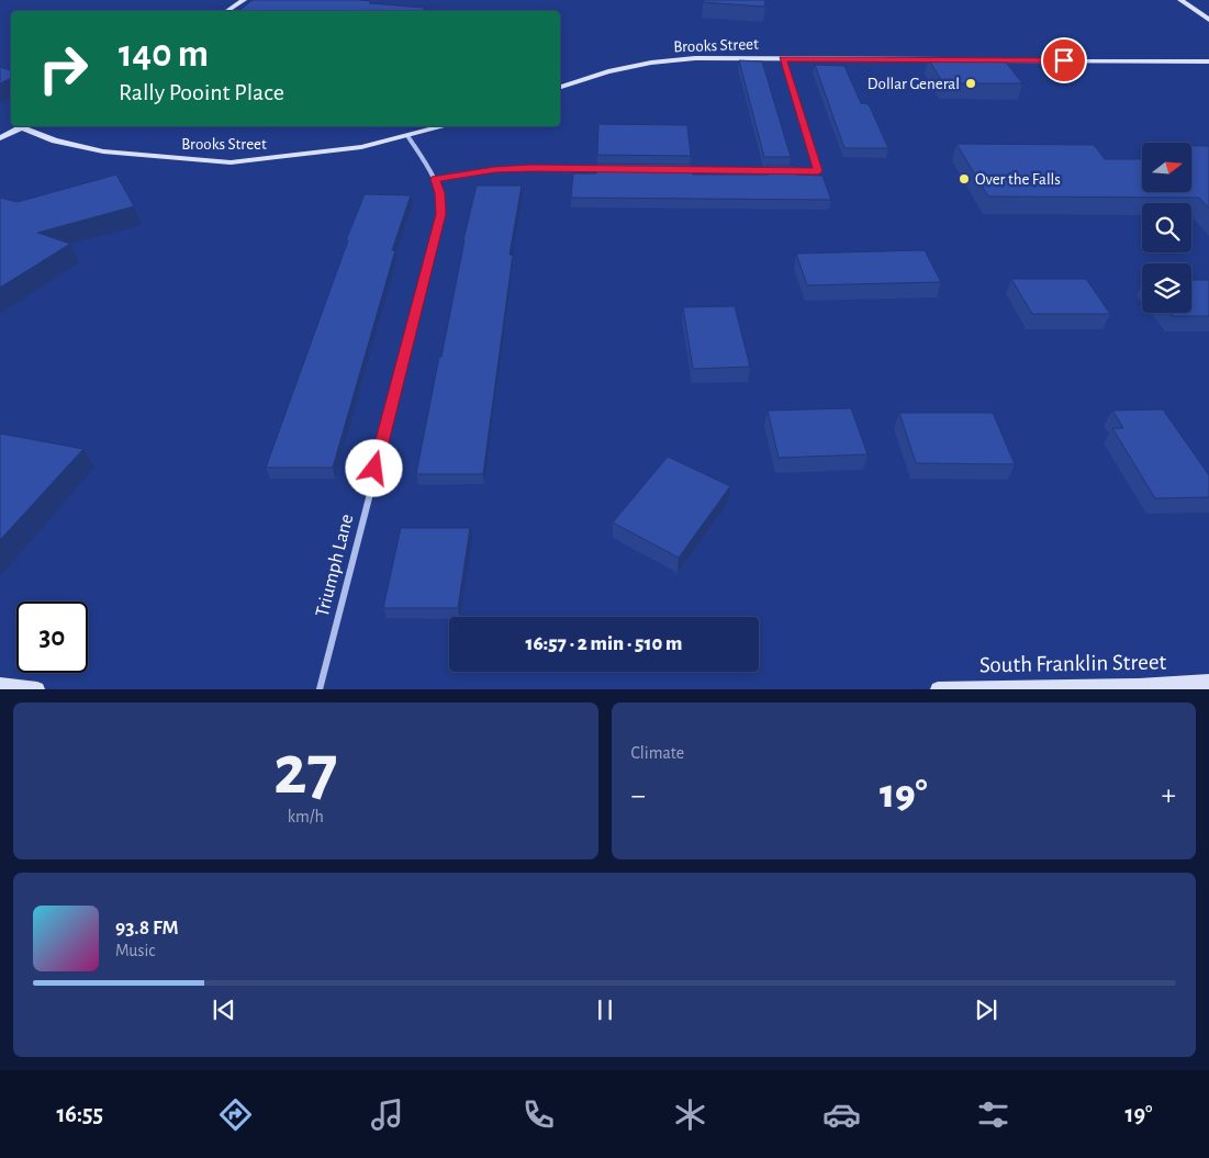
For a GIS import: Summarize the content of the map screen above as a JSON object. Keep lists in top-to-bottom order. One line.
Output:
{"streets":{"street":["Brooks Street","Triumph Lane","South Franklin Street"]},"crossings":[["Brooks Street","Triumph Lane"]],"places":["Dollar General","Over the Falls"],"north":"right","page":{"turn":["140 m","Rally Pooint Place"],"limit":"30","trip":"16:57 · 2 min · 510 m","tile":[["27","km/h"],"Climate"],"heat":["−","19°","+"],"song":["93.8 FM","Music"],"tabs":["16:55","19°"]}}
